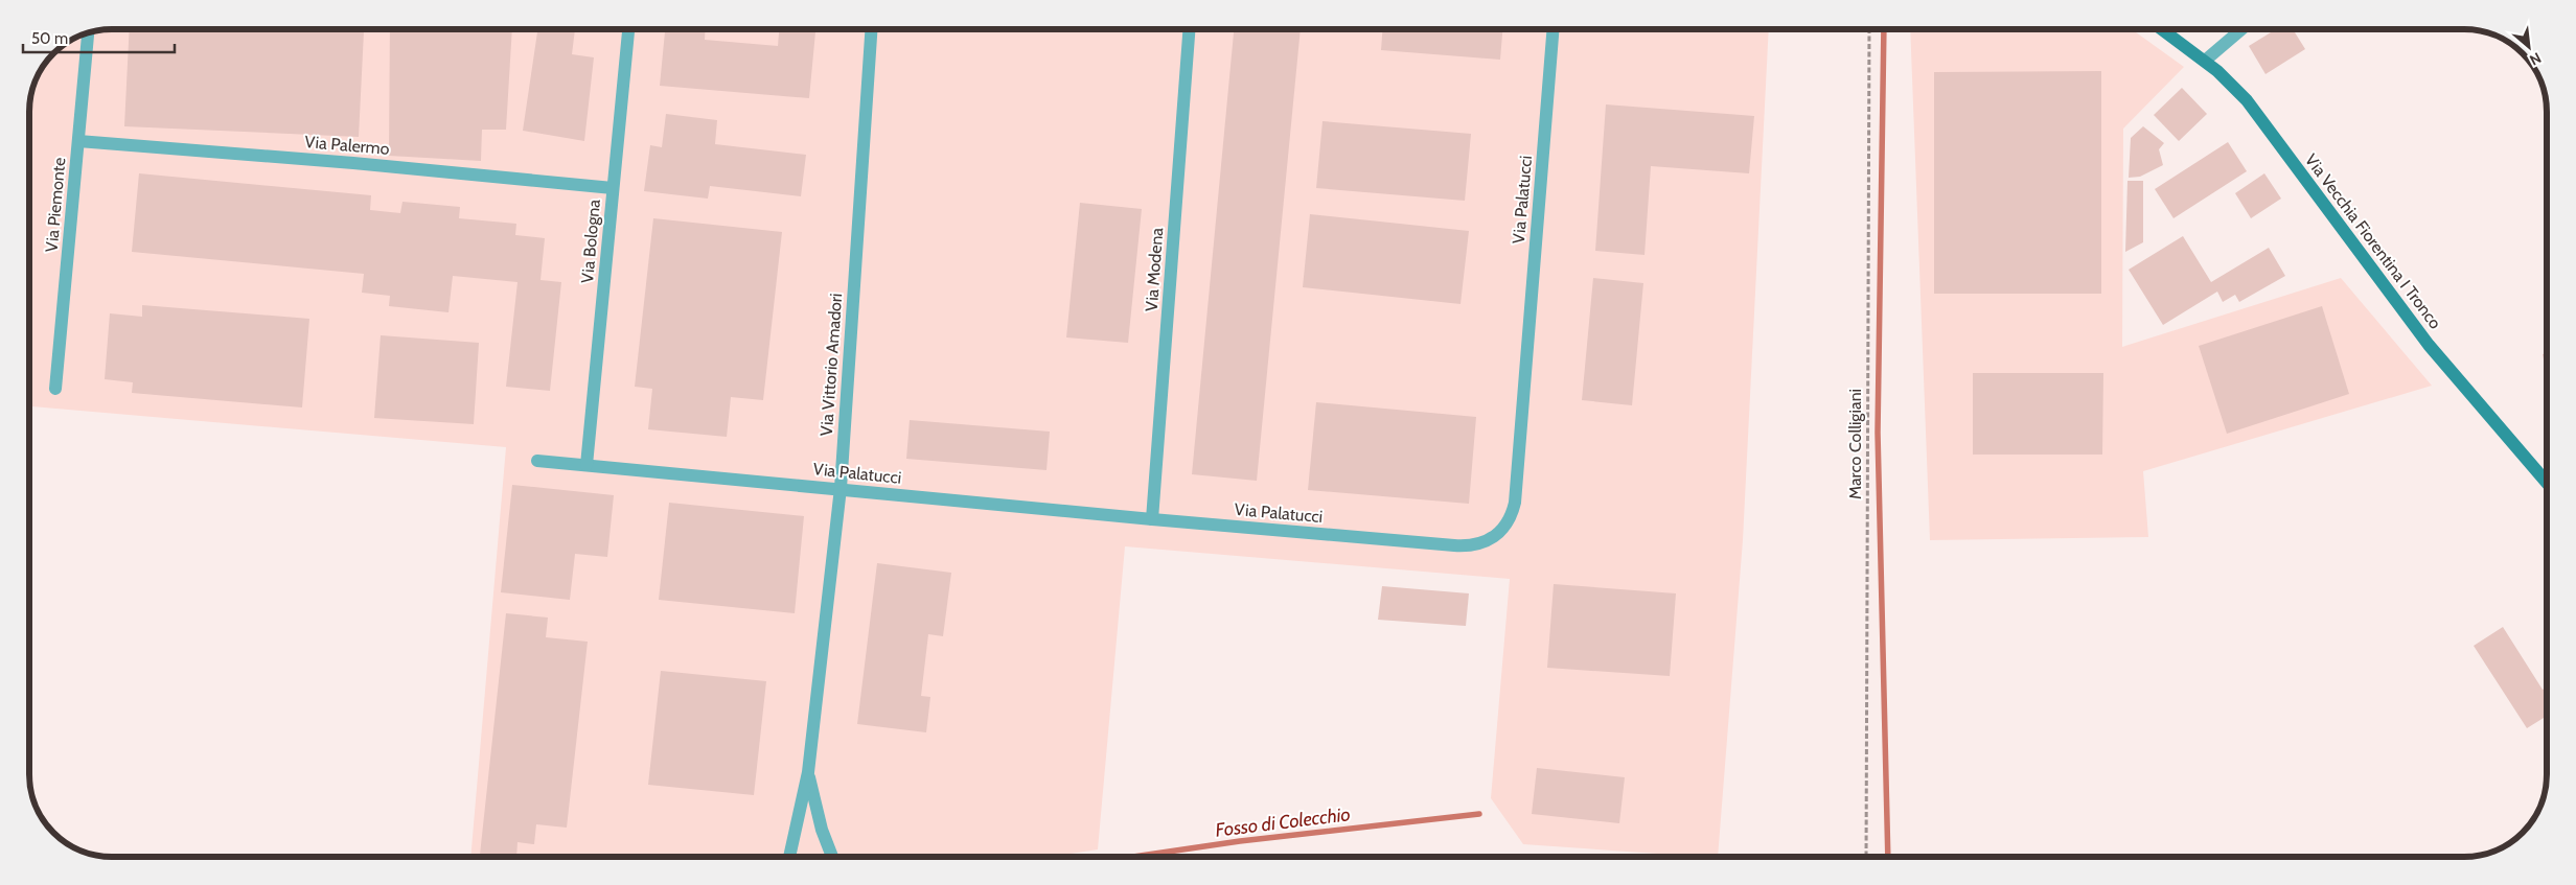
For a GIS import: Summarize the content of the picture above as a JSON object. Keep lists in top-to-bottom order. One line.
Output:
{"streets":{"street":["Via Palermo","Via Palatucci","Via Piemonte","Via Bologna","Via Vecchia Fiorentina I Tronco","Via Modena","Via Vittorio Amadori"],"path":["Marco Colligiani"]},"crossings":[["Via Palermo","Via Piemonte"],["Via Palermo","Via Bologna"],["Via Palatucci","Via Bologna"],["Via Palatucci","Via Modena"],["Via Palatucci","Via Vittorio Amadori"]],"water":["Fosso di Colecchio"],"scale_bar":"50 m","north":"bottom right"}
